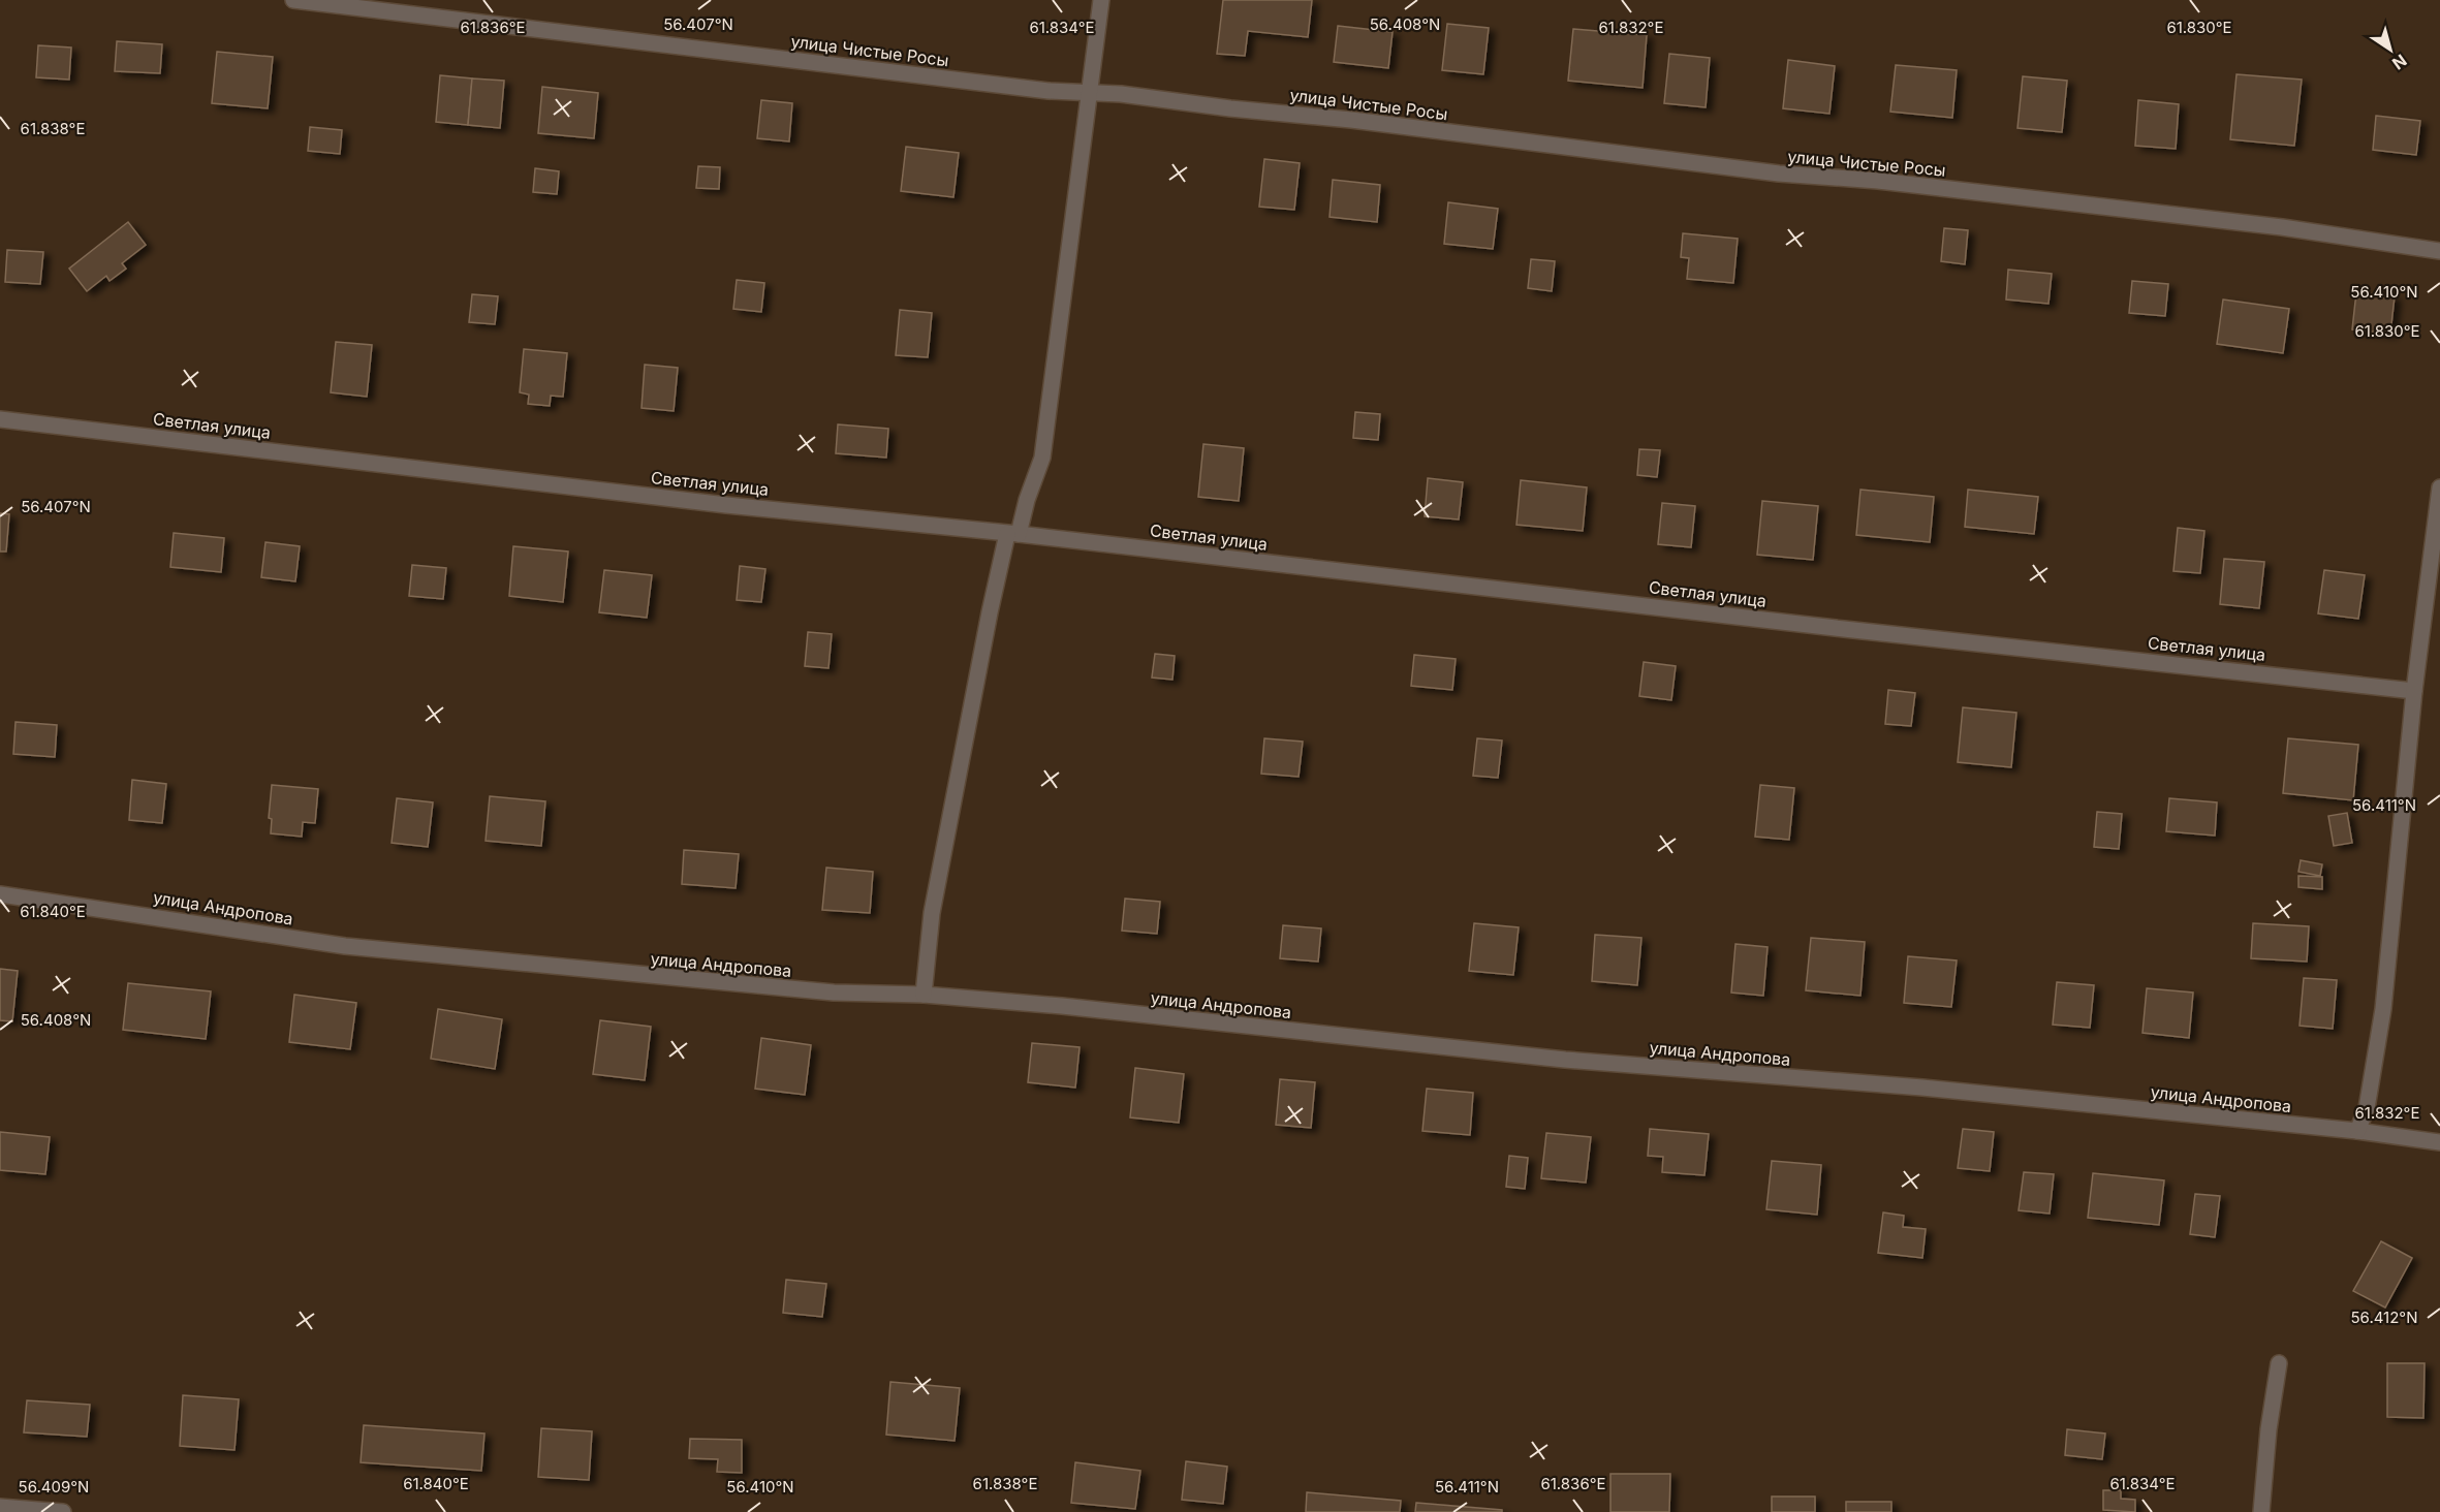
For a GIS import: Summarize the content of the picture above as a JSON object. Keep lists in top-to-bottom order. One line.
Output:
{"streets":{"street":["улица Чистые Росы","Светлая улица","улица Андропова"]},"north":"bottom right","coordinates":["56.407°N","56.408°N","61.836°E","61.834°E","61.832°E","61.830°E","61.838°E","56.410°N","56.411°N","61.840°E","56.412°N","56.409°N"]}
